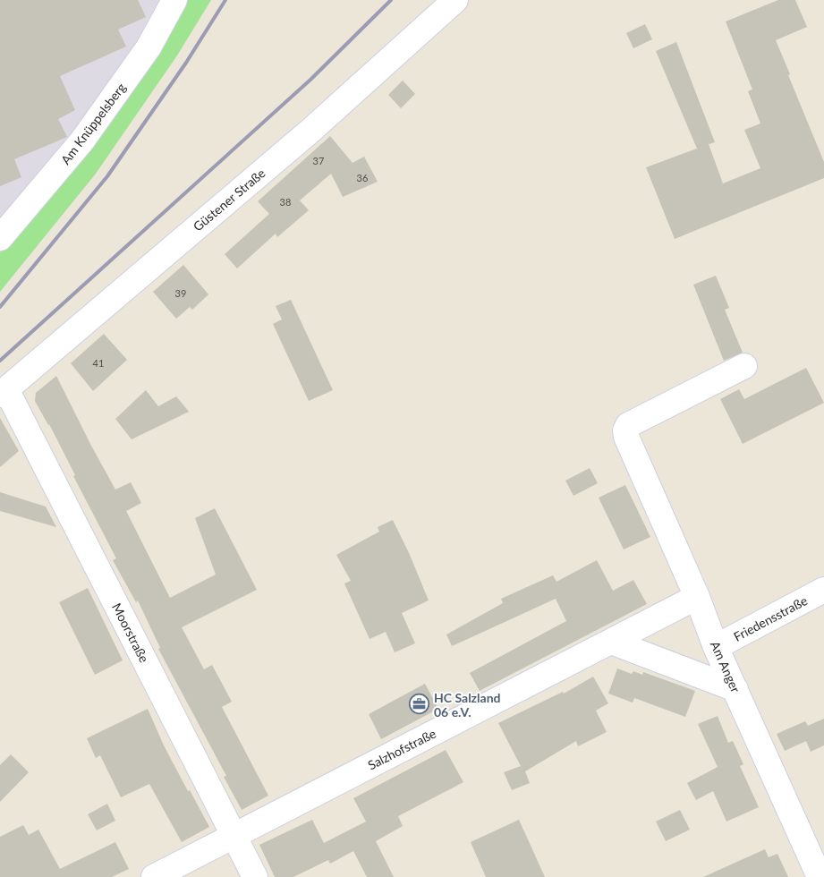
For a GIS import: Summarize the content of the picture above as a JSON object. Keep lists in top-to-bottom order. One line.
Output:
{"streets":{"street":["Am Knüppelsberg","Güstener Straße","Friedensstraße","Moorstraße","Am Anger","Salzhofstraße"]},"crossings":[["Güstener Straße","Moorstraße"],["Friedensstraße","Am Anger"],["Moorstraße","Salzhofstraße"],["Am Anger","Salzhofstraße"]],"places":{"office":["HC Salzland 06 e.V."]},"house_numbers":["37","36","38","39","41"]}
